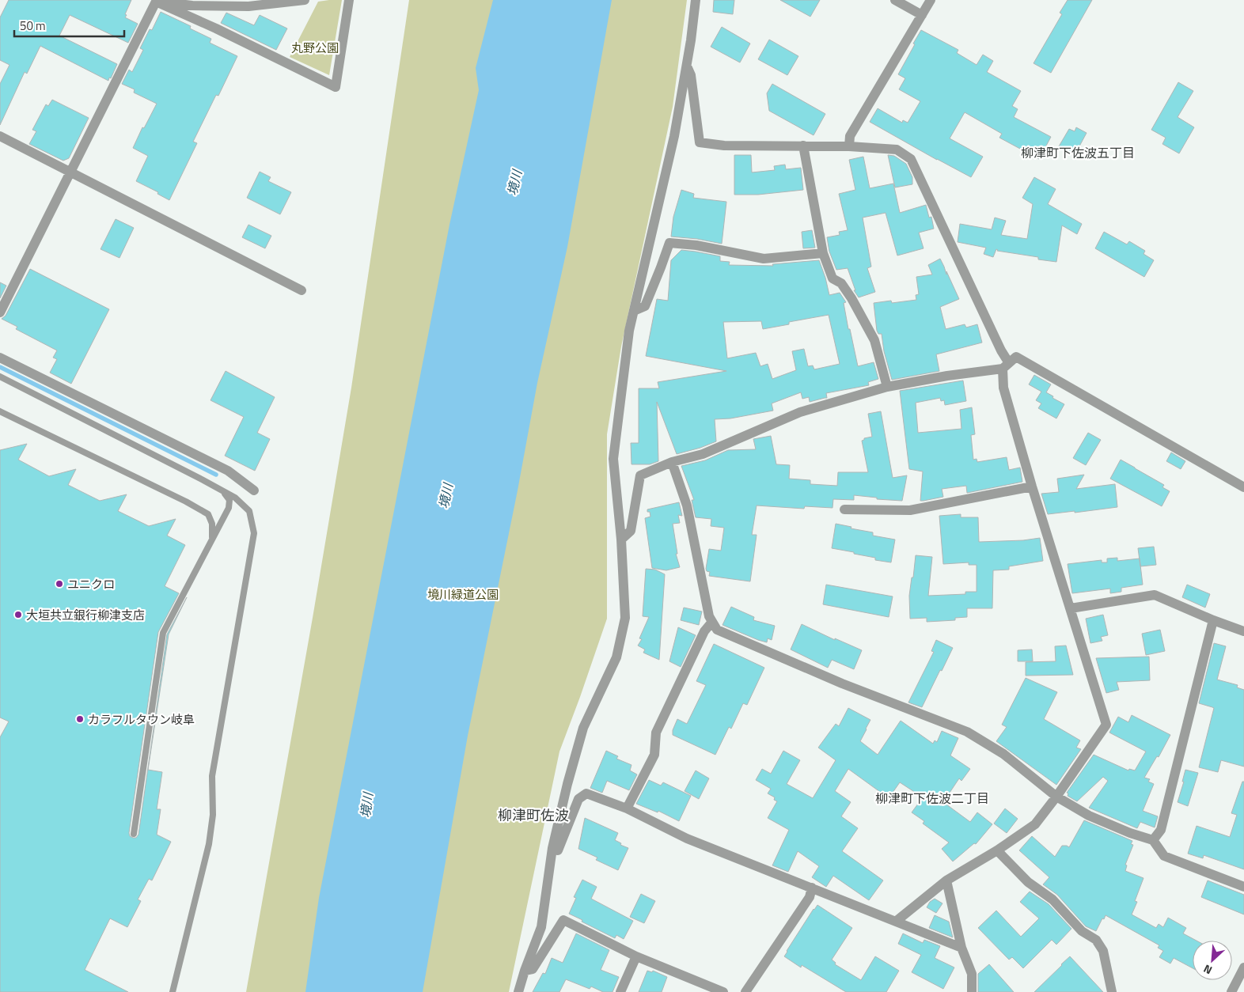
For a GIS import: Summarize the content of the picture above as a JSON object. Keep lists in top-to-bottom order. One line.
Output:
{"districts":["柳津町下佐波五丁目","柳津町下佐波二丁目","柳津町佐波"],"water":["境川"],"parks":["丸野公園","境川緑道公園"],"places":["ユニクロ","大垣共立銀行柳津支店","カラフルタウン岐阜"],"scale_bar":"50 m","north":"bottom left"}
